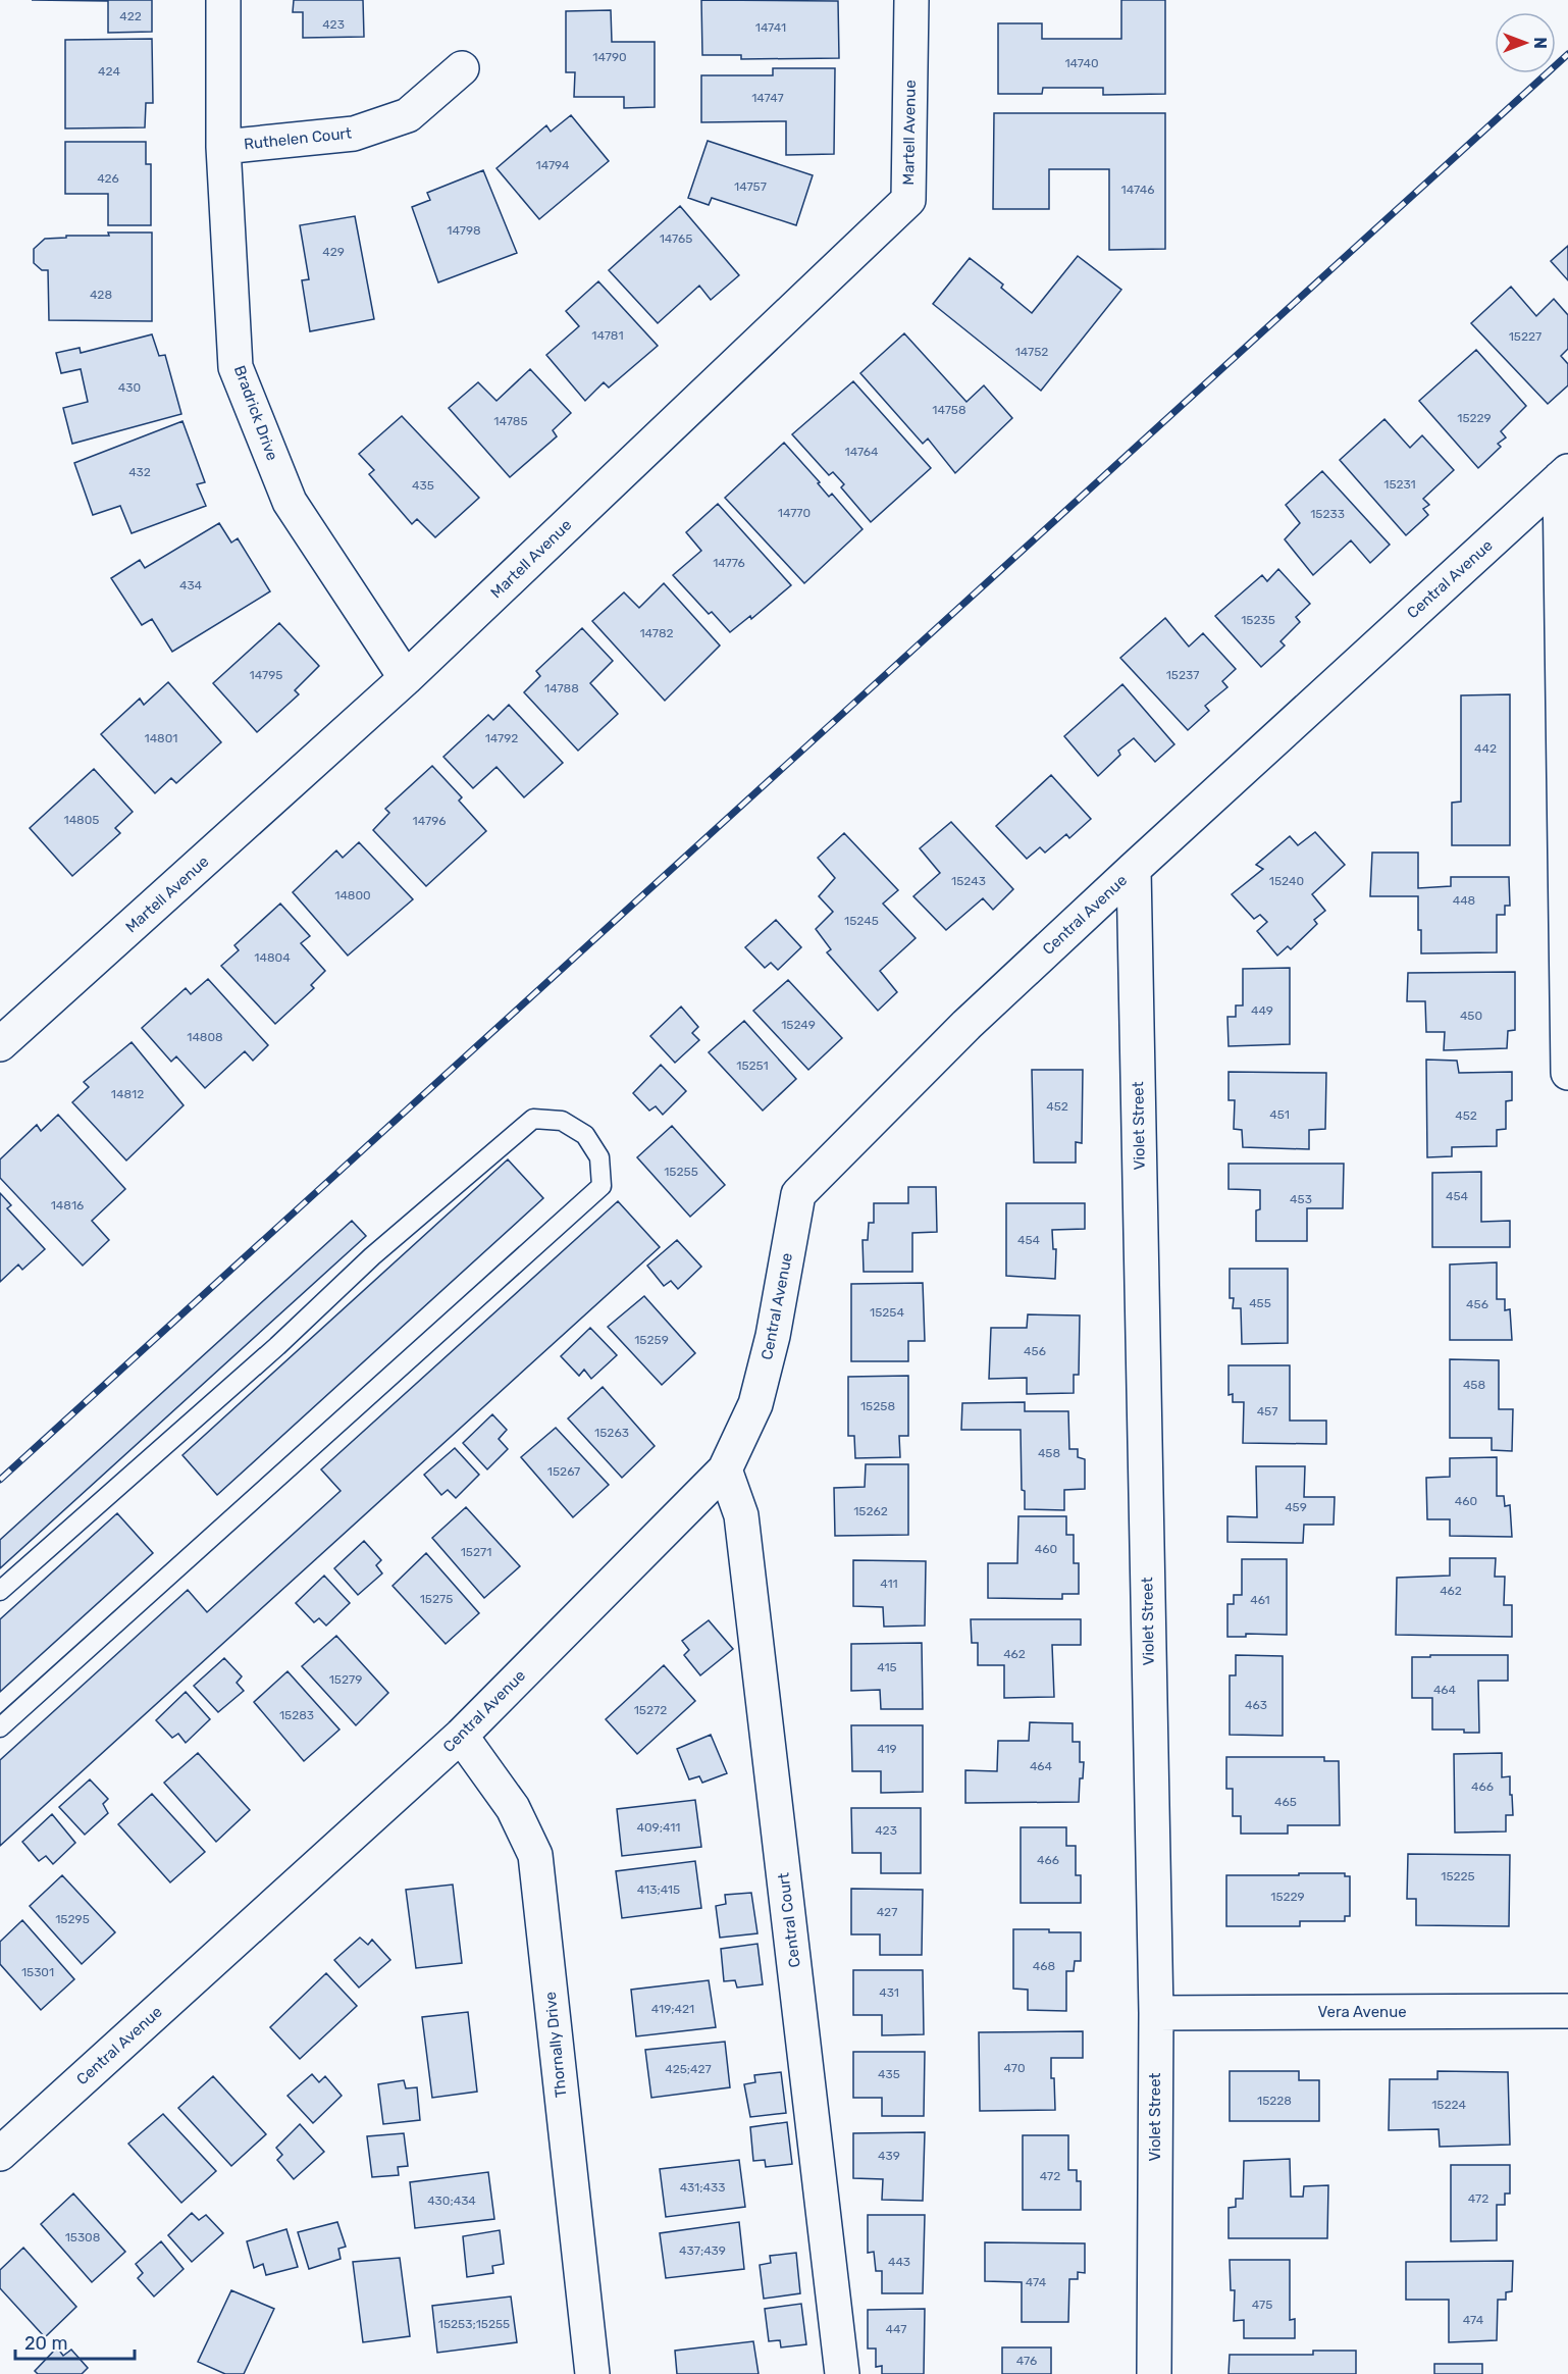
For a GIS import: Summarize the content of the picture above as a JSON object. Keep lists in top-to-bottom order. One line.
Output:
{"streets":{"street":["Martell Avenue","Ruthelen Court","Bradrick Drive","Central Avenue","Violet Street","Central Court","Vera Avenue","Thornally Drive"]},"crossings":[["Martell Avenue","Bradrick Drive"],["Ruthelen Court","Bradrick Drive"],["Central Avenue","Violet Street"],["Central Avenue","Central Court"],["Central Avenue","Thornally Drive"],["Violet Street","Vera Avenue"]],"house_numbers":["422","423","14741","14790","14740","424","14747","14794","426","14757","14746","14798","14765","429","428","14781","15227","14752","430","14758","15229","14785","14764","432","15231","435","14770","15233","14776","434","15235","14782","14795","15237","14788","14801","14792","442","14805","14796","15243","15240","14800","448","15245","14804","449","450","15249","14808","15251","14812","452","451","452","15255","454","453","14816","454","455","456","15254","15259","456","458","15258","457","15263","458","15267","460","459","15262","460","15271","411","462","15275","461","462","415","15279","464","463","15272","15283","419","464","466","465","409;411","423","466","15225","413;415","15229","427","15295","468","15301","431","419;421","470","425;427","435","15228","15224","439","472","431;433","472","430;434","15308","437;439","443","474","475","474","15253;15255","447","476"],"scale_bar":"20 m","north":"right"}
